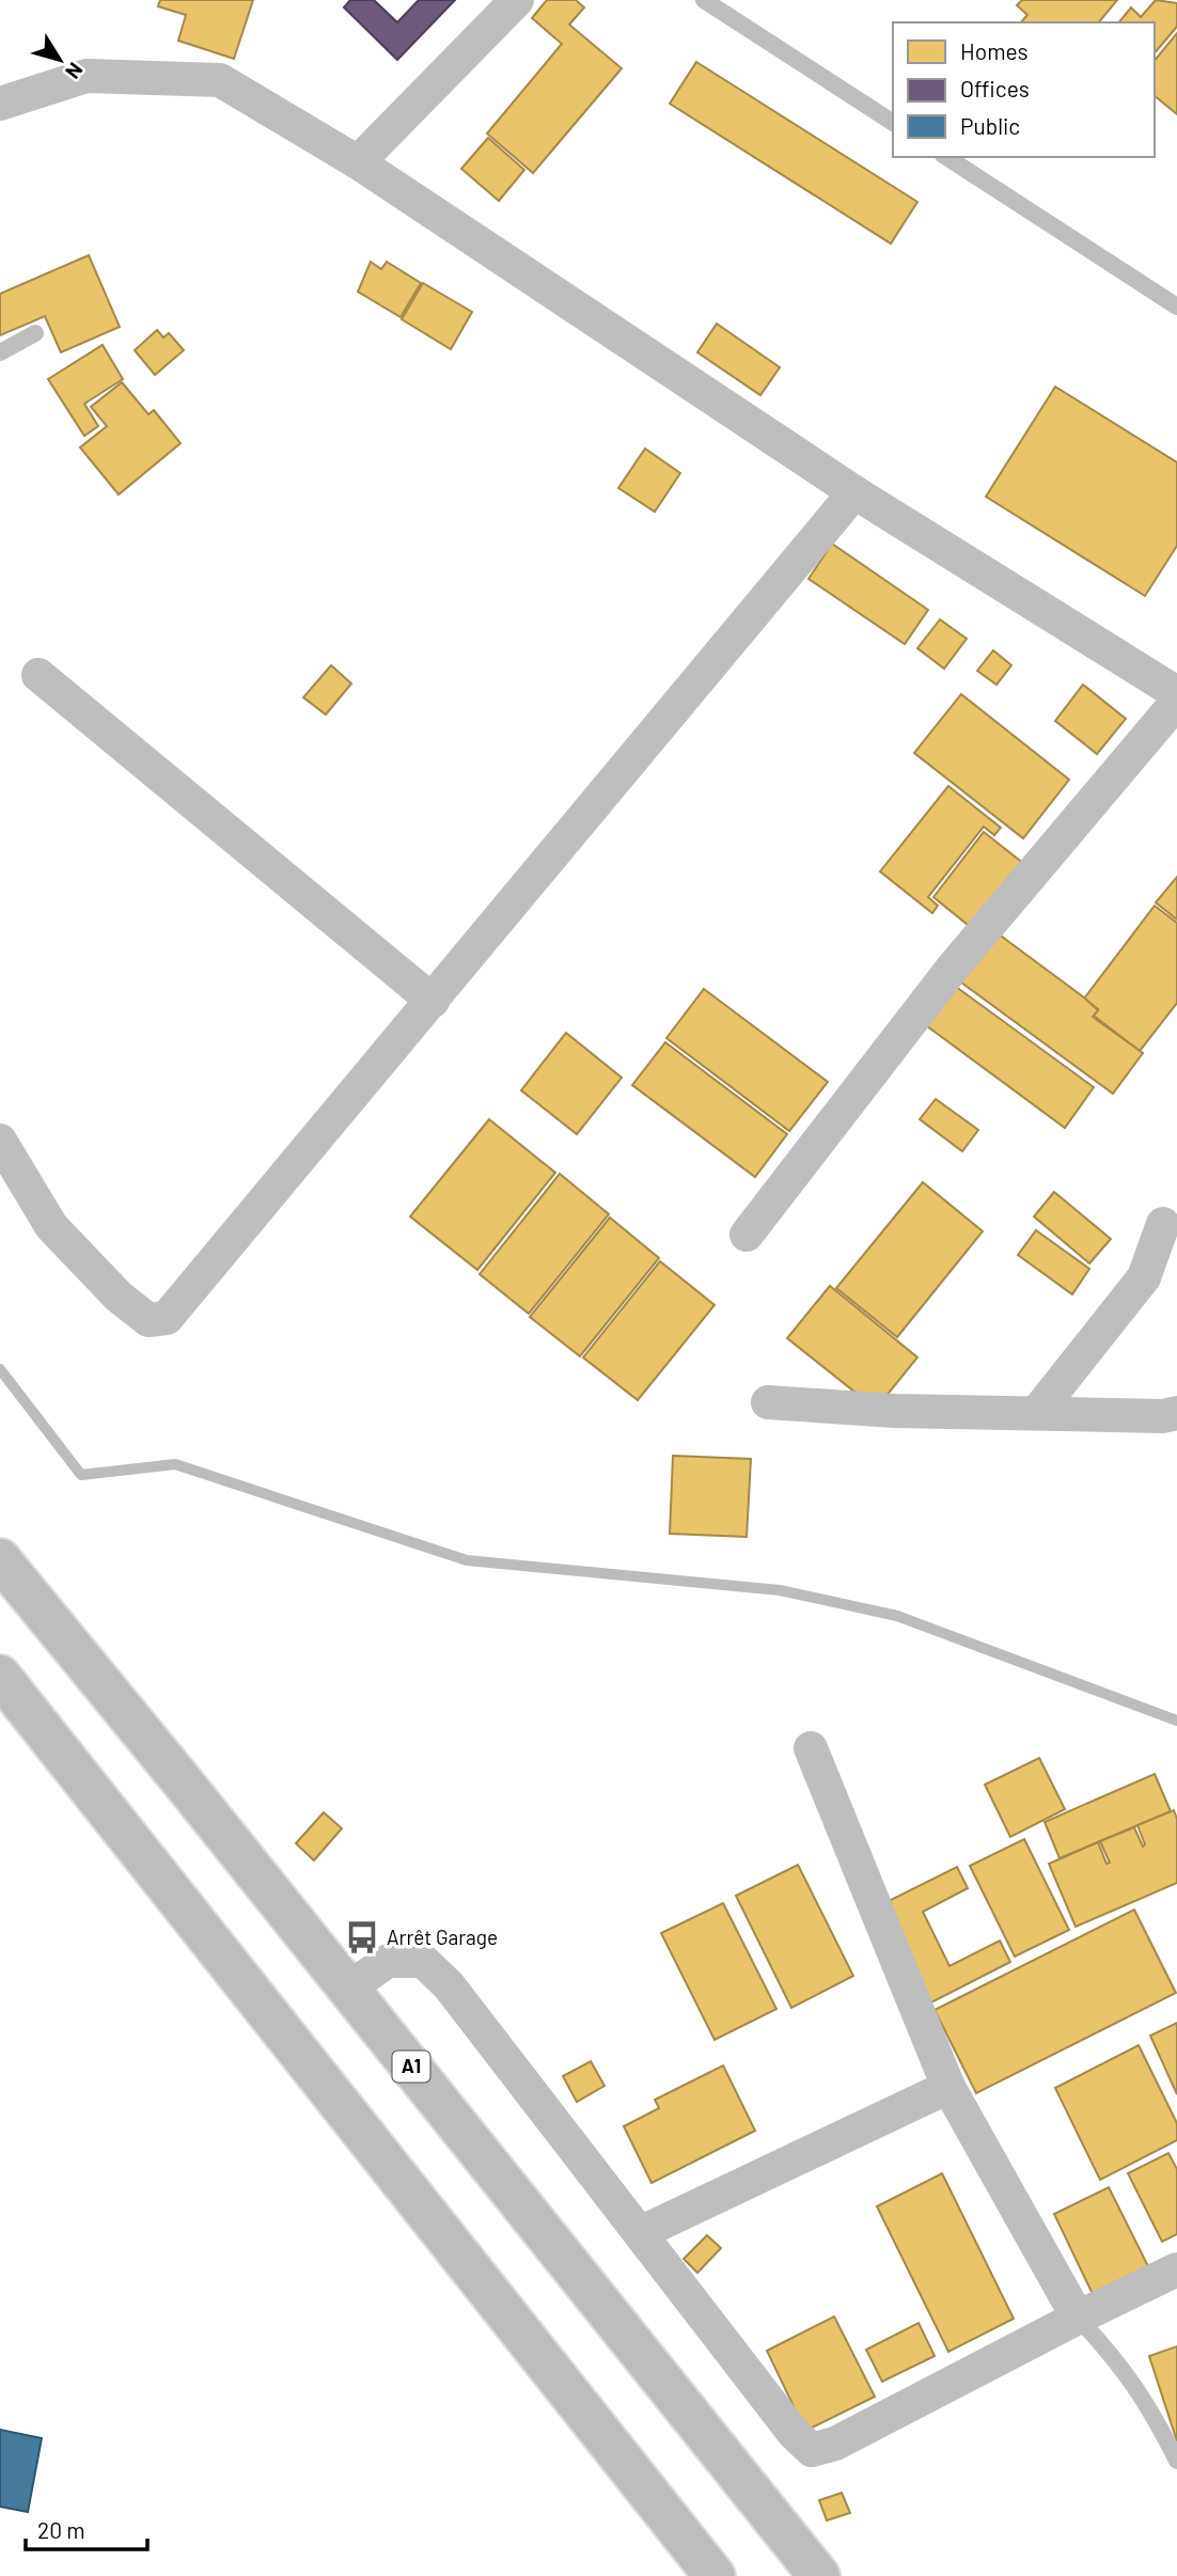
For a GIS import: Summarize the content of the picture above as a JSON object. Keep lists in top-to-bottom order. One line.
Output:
{"streets":{"main road":["A1"]},"places":{"bus stop":["Arrêt Garage"]},"legend":["Homes","Offices","Public"],"scale_bar":"20 m","north":"bottom right"}
